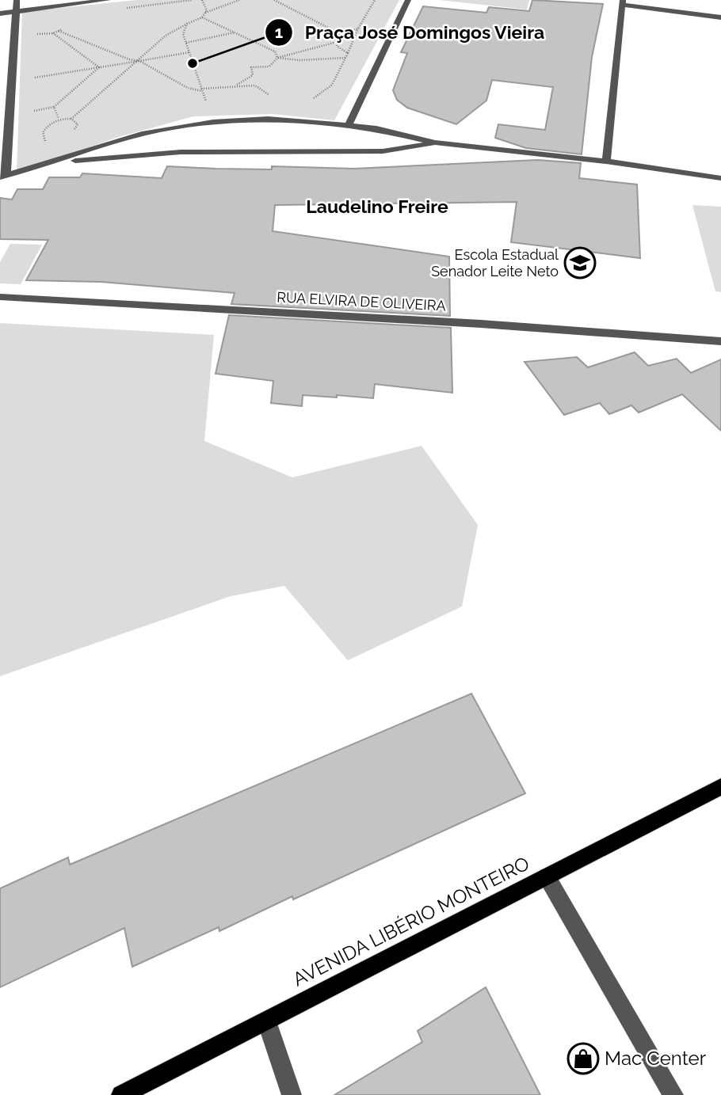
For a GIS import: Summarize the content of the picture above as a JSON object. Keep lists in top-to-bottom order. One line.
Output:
{"streets":{"main road":["AVENIDA LIBÉRIO MONTEIRO"],"street":["RUA ELVIRA DE OLIVEIRA"]},"districts":["Laudelino Freire"],"places":{"other":["Praça José Domingos Vieira"],"school or university":["Escola Estadual Senador Leite Neto"],"shop":["Mac Center"]}}
